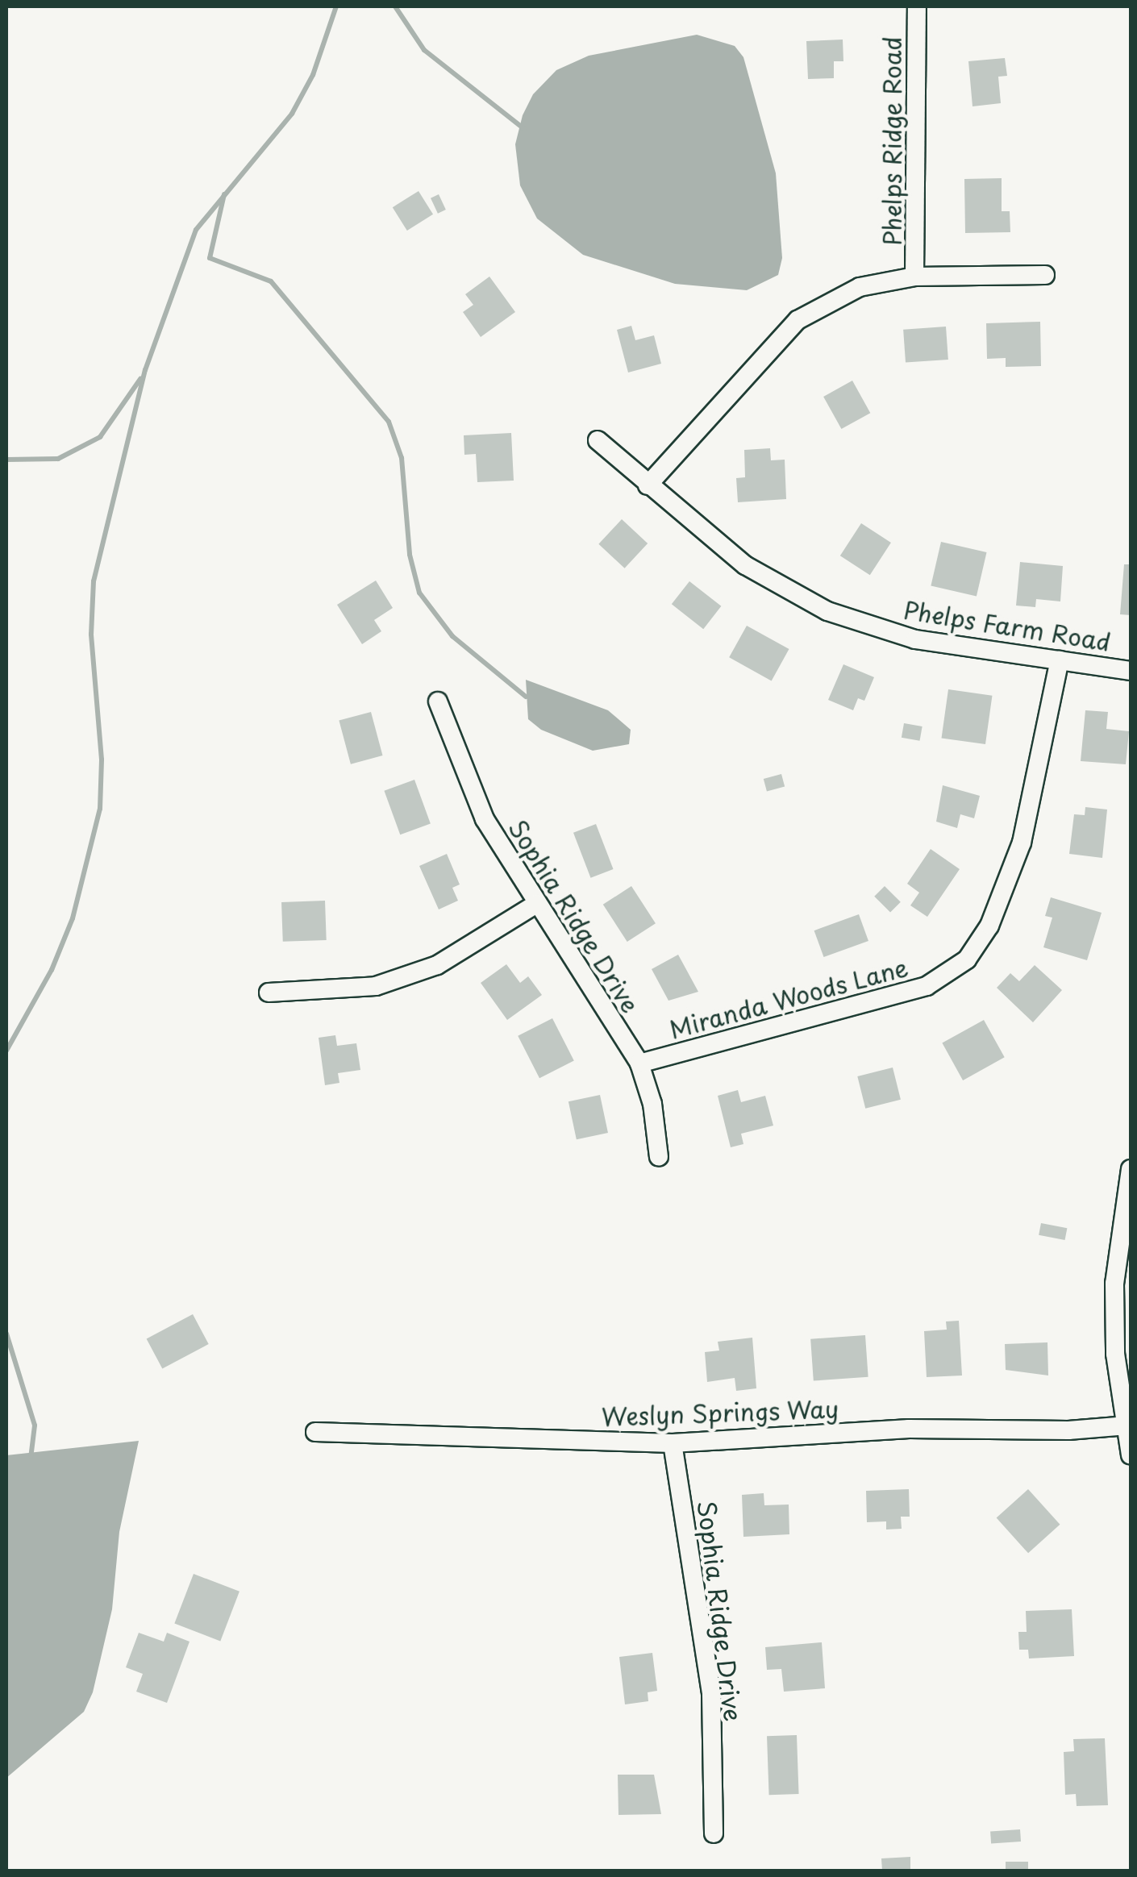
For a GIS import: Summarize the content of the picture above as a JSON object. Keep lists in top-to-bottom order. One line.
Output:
{"streets":{"street":["Phelps Ridge Road","Phelps Farm Road","Sophia Ridge Drive","Miranda Woods Lane","Weslyn Springs Way"]},"crossings":[["Phelps Farm Road","Miranda Woods Lane"],["Sophia Ridge Drive","Miranda Woods Lane"],["Sophia Ridge Drive","Weslyn Springs Way"]]}
